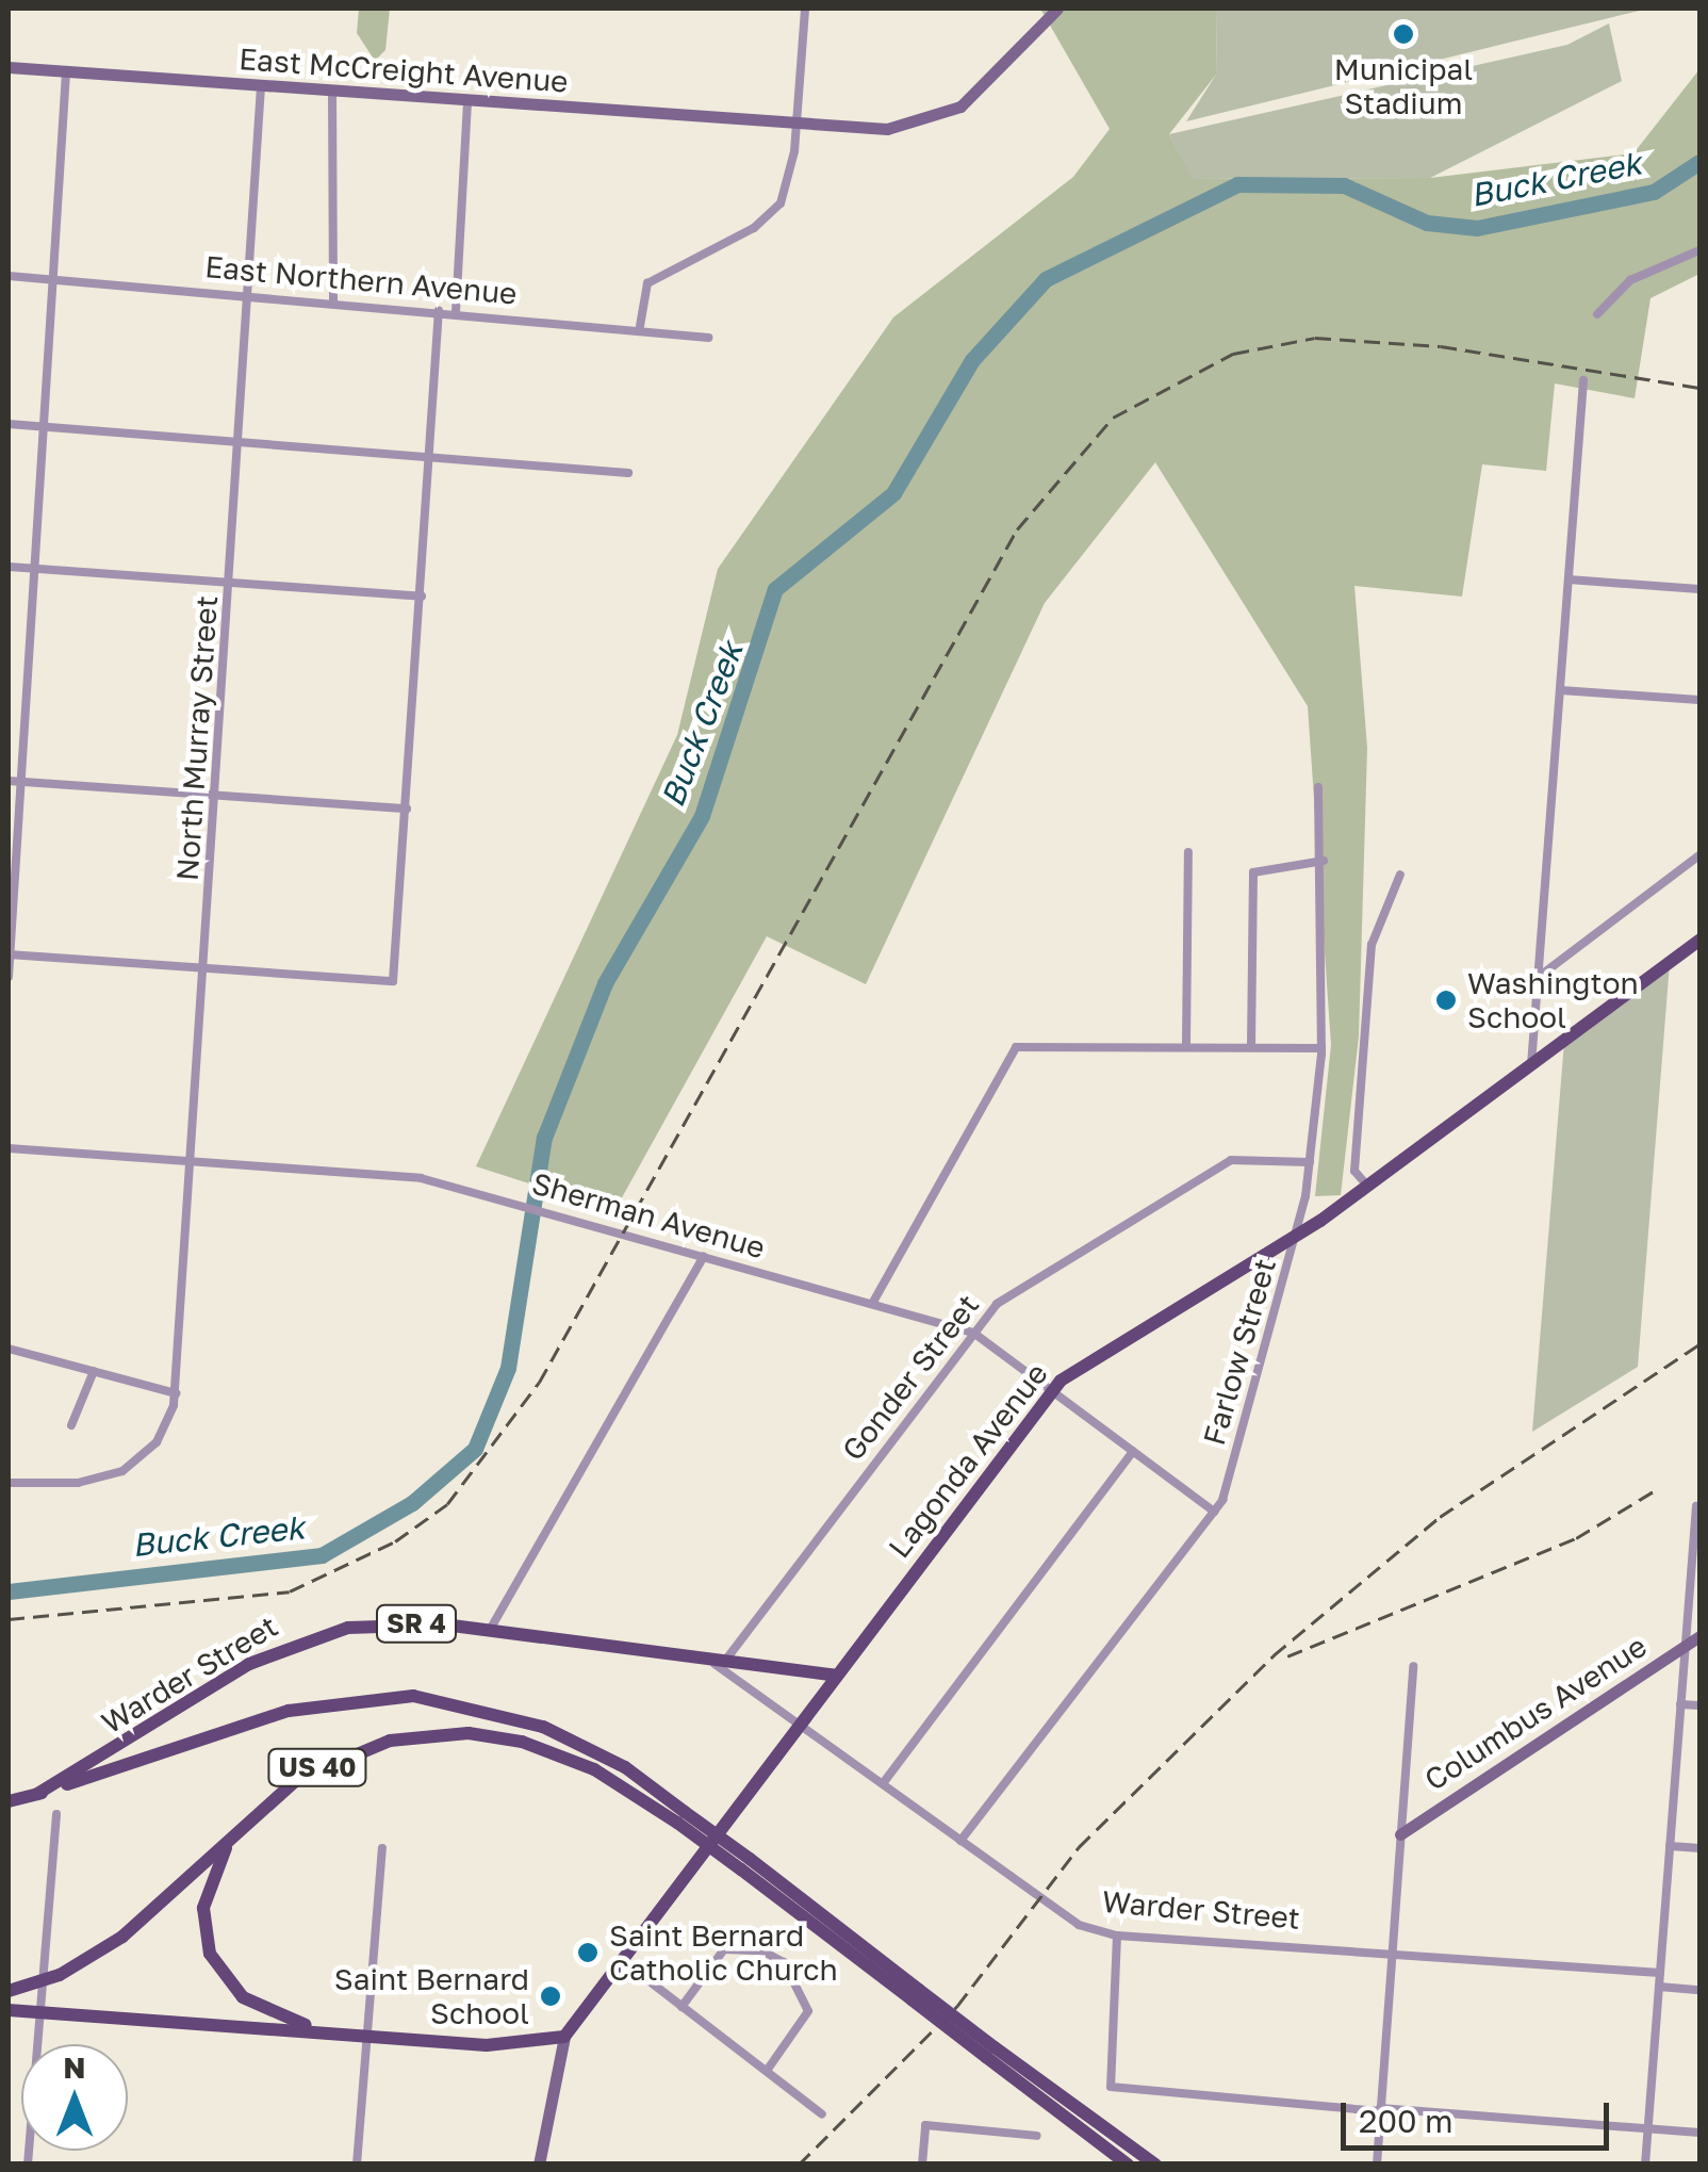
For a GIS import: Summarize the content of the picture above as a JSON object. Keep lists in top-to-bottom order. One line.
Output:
{"streets":{"main road":["Lagonda Avenue","SR 4","Warder Street","US 40"],"street":["East McCreight Avenue","East Northern Avenue","North Murray Street","Sherman Avenue","Farlow Street","Gonder Street","Columbus Avenue"]},"crossings":[["East McCreight Avenue","North Murray Street"],["East Northern Avenue","North Murray Street"],["North Murray Street","Sherman Avenue"],["Sherman Avenue","Farlow Street"],["Sherman Avenue","Gonder Street"],["Sherman Avenue","Lagonda Avenue"],["Farlow Street","Gonder Street"],["Farlow Street","Lagonda Avenue"],["Farlow Street","Warder Street"],["Gonder Street","Warder Street"],["Lagonda Avenue","Warder Street"],["Warder Street","US 40"]],"water":["Buck Creek"],"places":["Municipal Stadium","Washington School","Saint Bernard Catholic Church","Saint Bernard School"],"scale_bar":"200 m","north":"top"}
